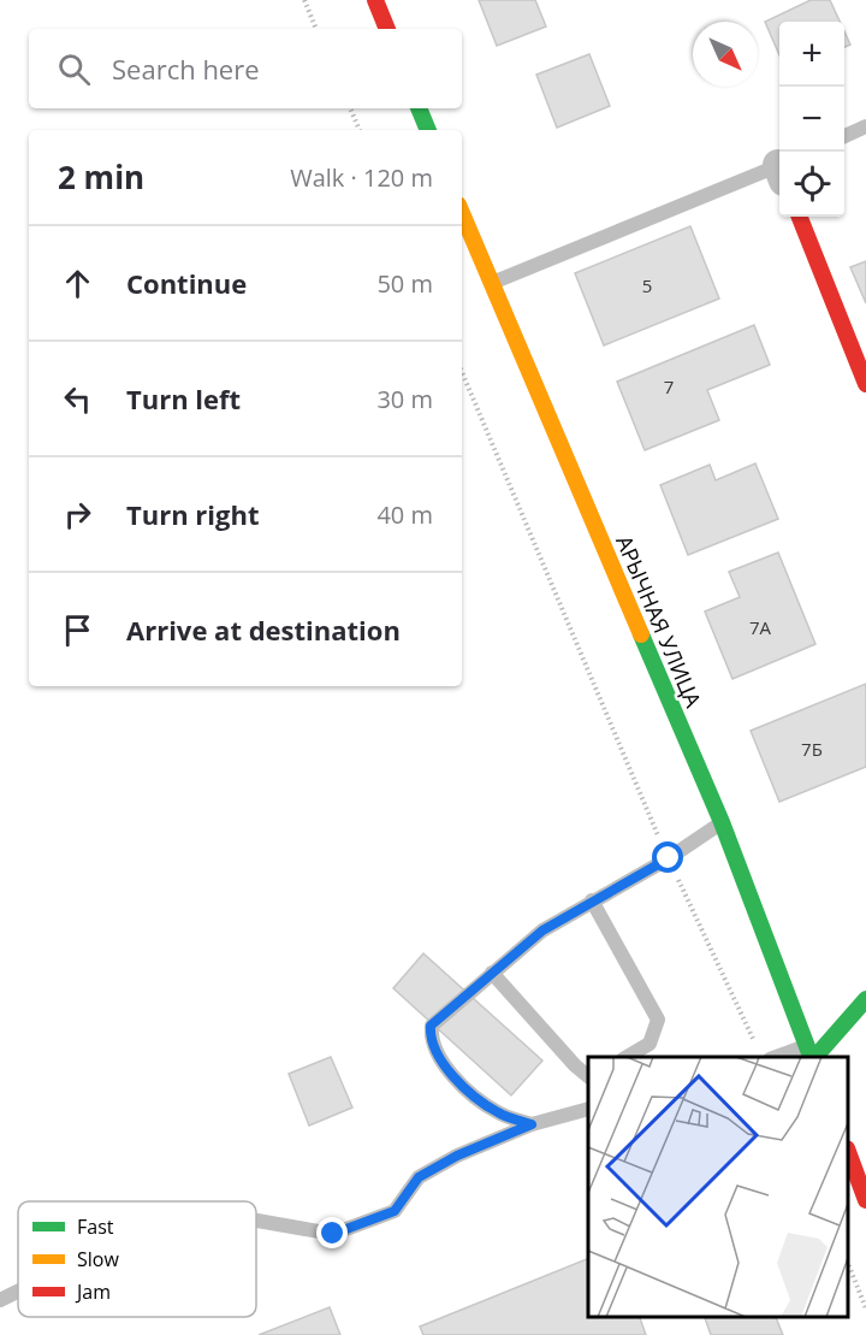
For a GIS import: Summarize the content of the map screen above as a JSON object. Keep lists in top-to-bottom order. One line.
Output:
{"streets":{"main road":["АРЫЧНАЯ УЛИЦА"]},"house_numbers":["5","7","7А","7Б"],"legend":["Fast","Slow","Jam"],"north":"bottom right","page":{"map_buttons":["+","−"],"search":"Search here","heading":["2 min","Walk · 120 m"],"list":[["Continue","50 m"],["Turn left","30 m"],["Turn right","40 m"],"Arrive at destination"]}}
